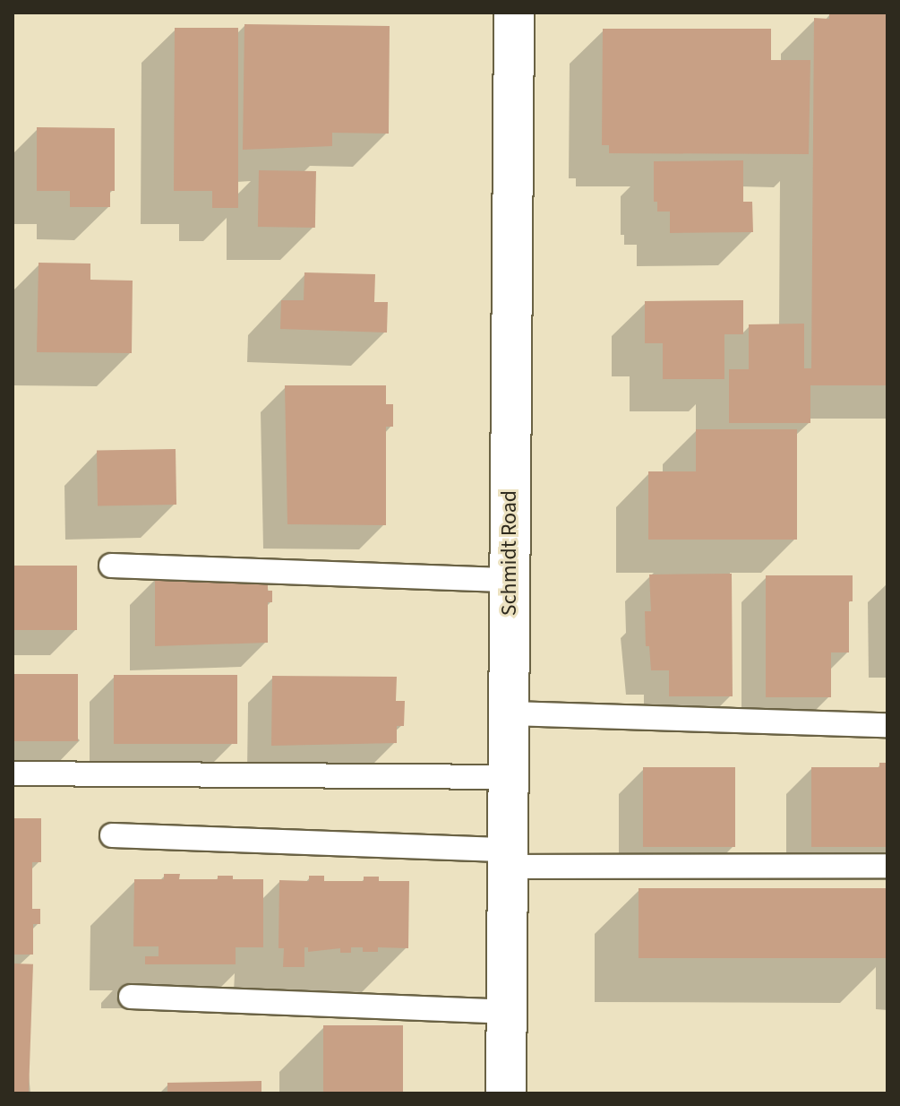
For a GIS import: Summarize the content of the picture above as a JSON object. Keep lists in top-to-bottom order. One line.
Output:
{"streets":{"street":["Schmidt Road"]}}
